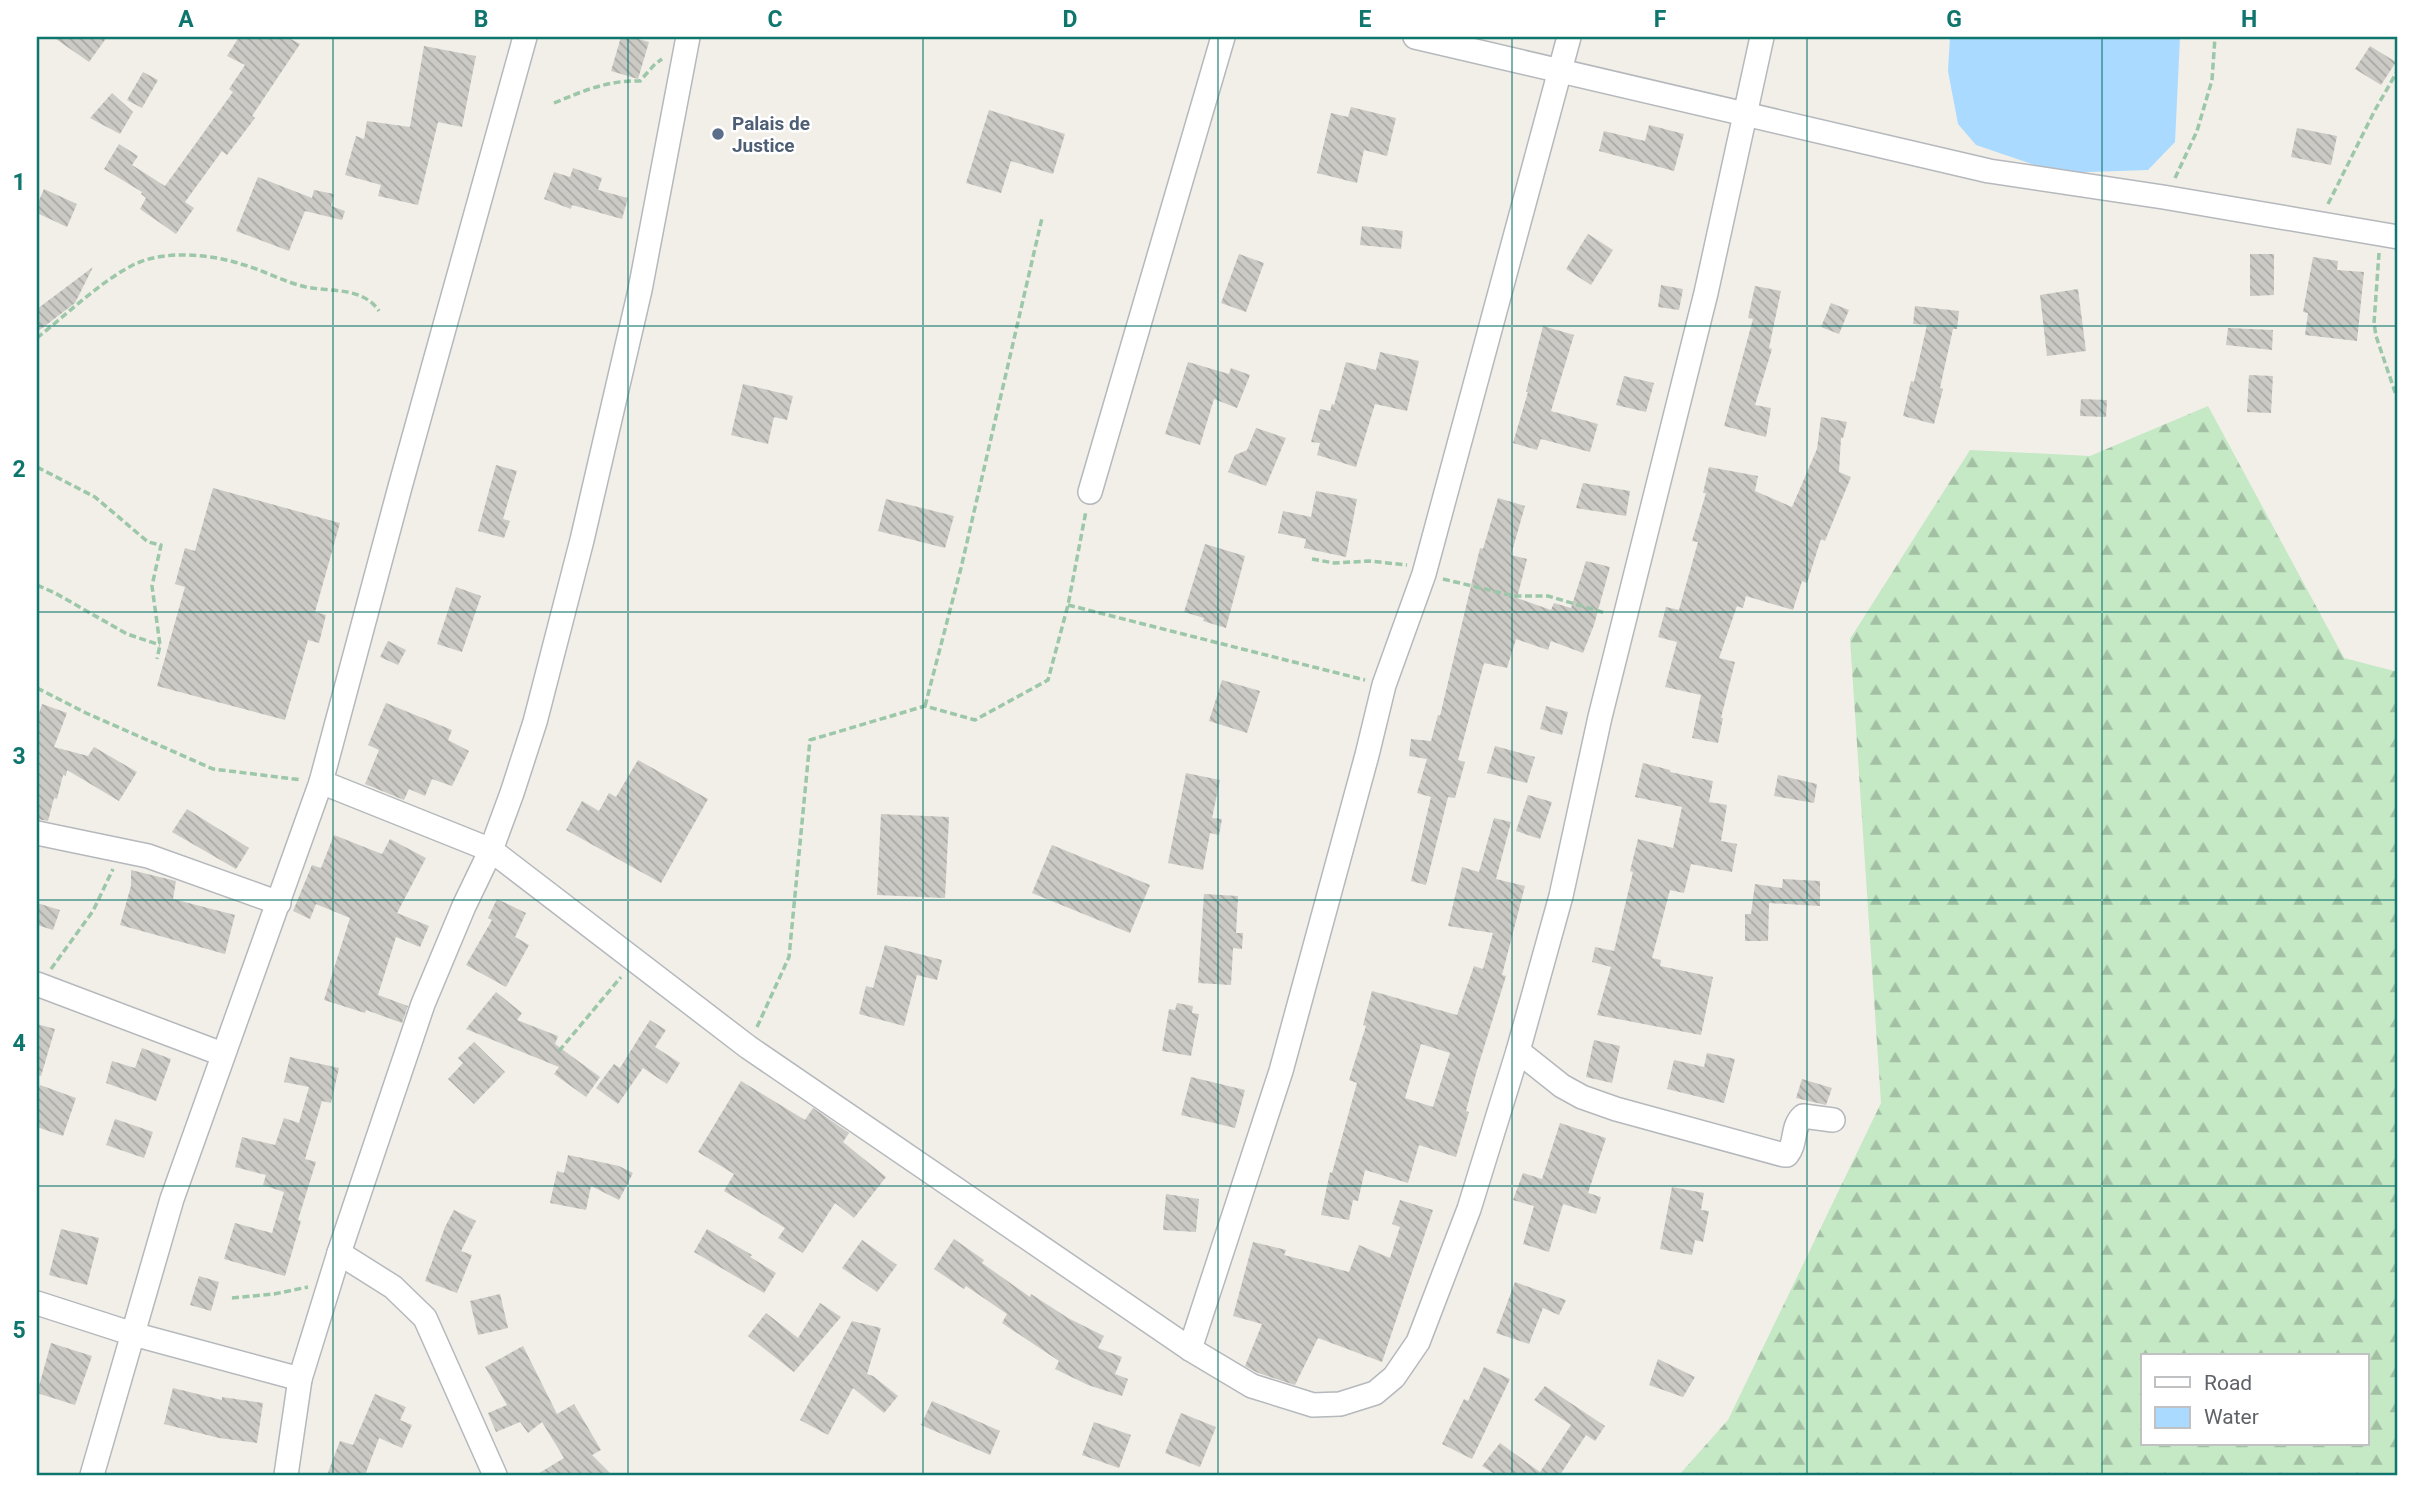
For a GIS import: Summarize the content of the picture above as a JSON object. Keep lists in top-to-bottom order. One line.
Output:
{"places":["Palais de Justice"],"legend":["Road","Water"],"grid":{"columns":["A","B","C","D","E","F","G","H"],"rows":["1","2","3","4","5"]}}
